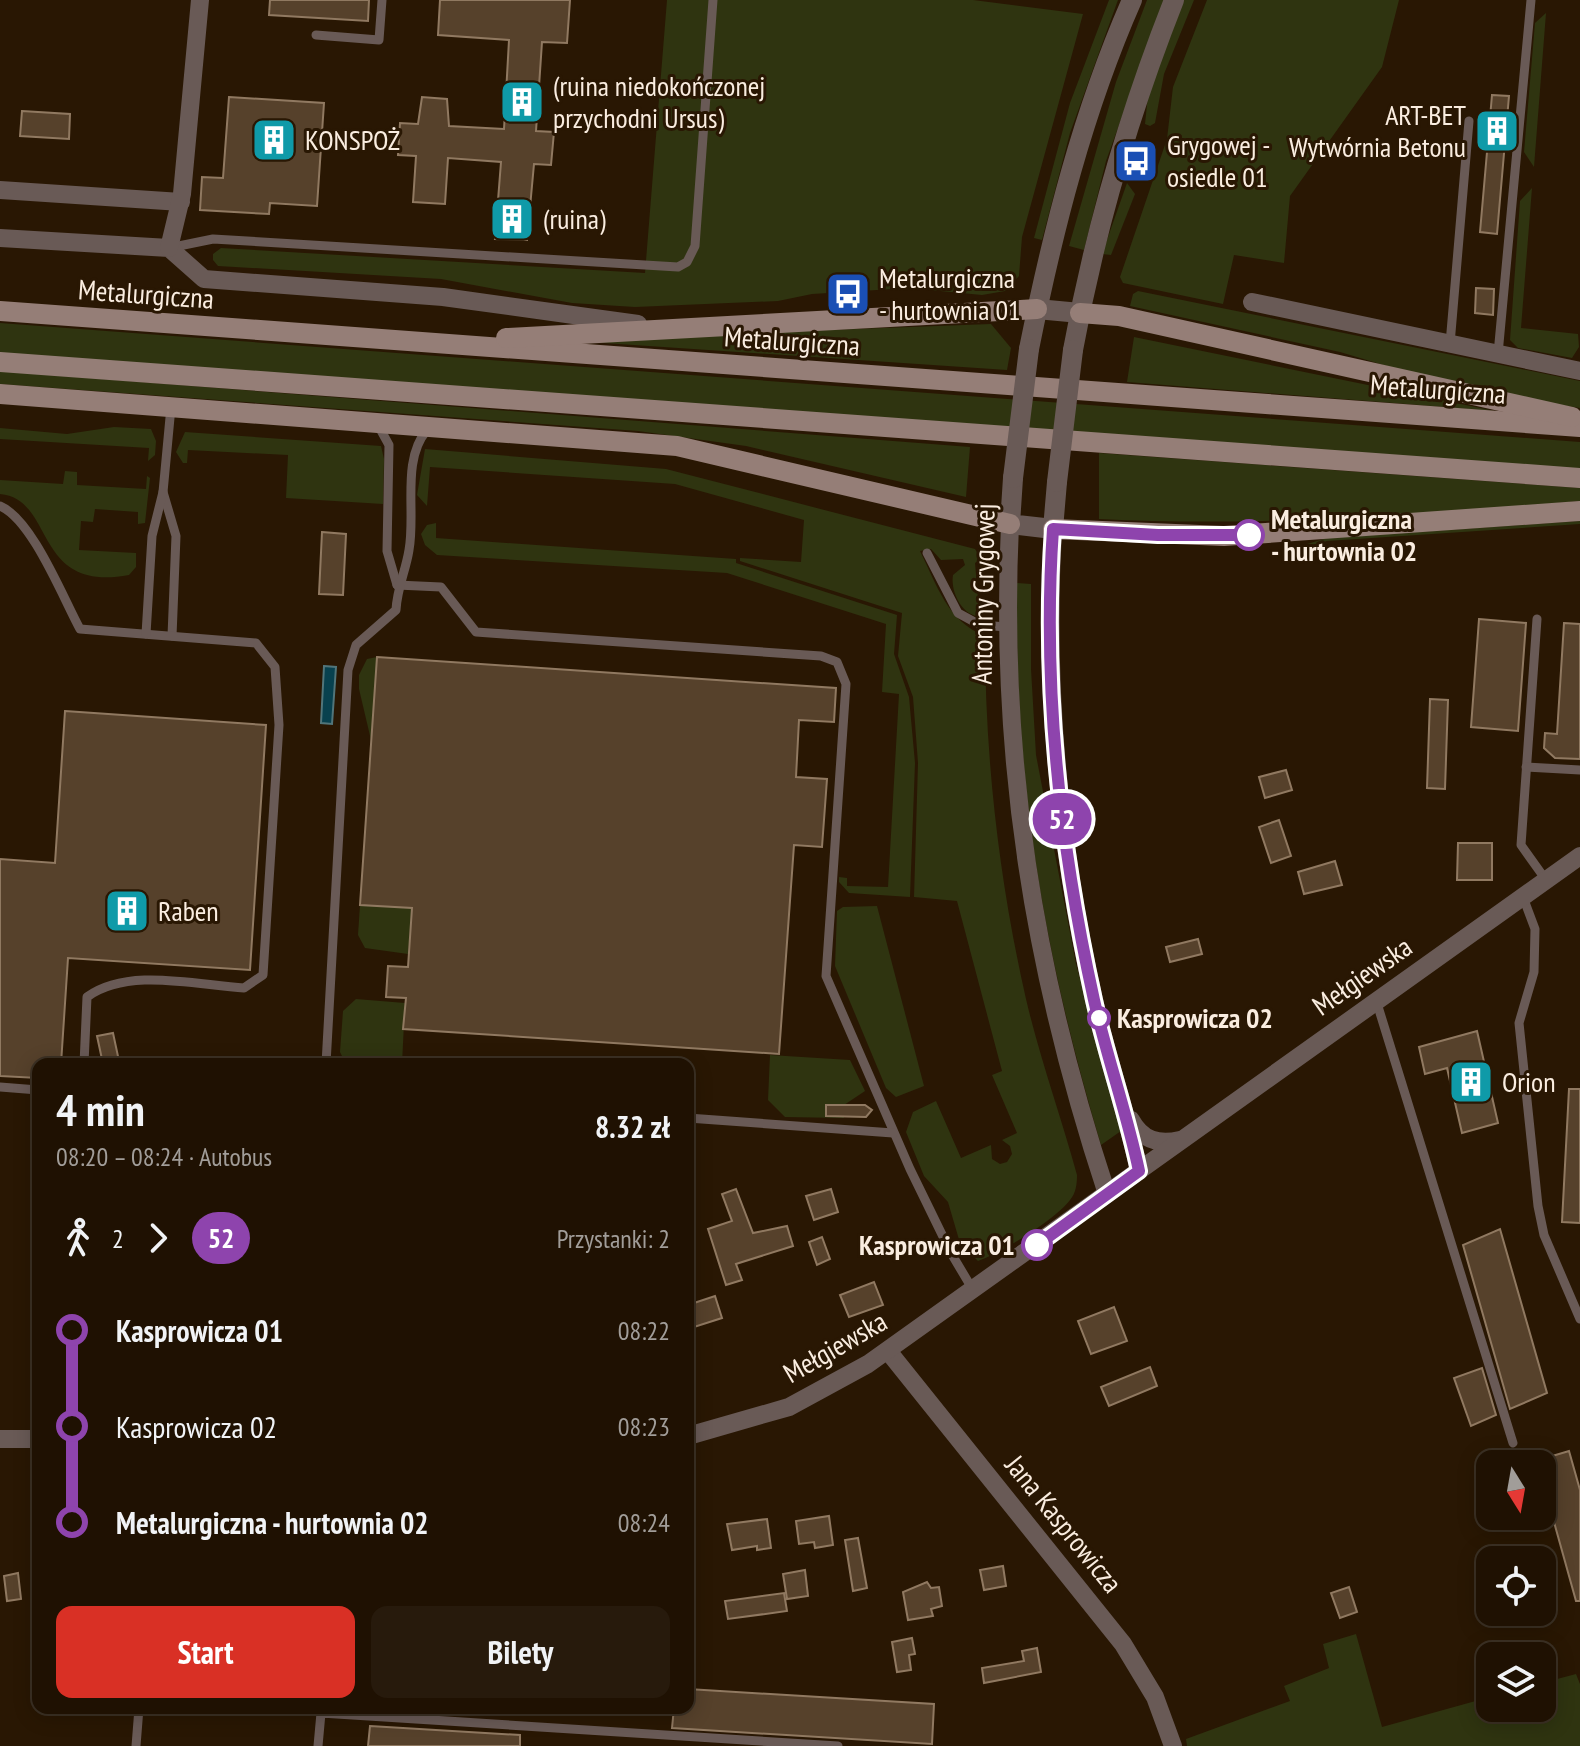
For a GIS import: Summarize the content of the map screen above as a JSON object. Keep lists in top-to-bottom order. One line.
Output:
{"streets":{"main road":["Metalurgiczna"],"street":["Antoniny Grygowej","Mełgiewska","Jana Kasprowicza"]},"crossings":[["Antoniny Grygowej","Mełgiewska"],["Mełgiewska","Jana Kasprowicza"]],"places":{"building":["(ruina niedokończonej przychodni Ursus)","ART-BET Wytwórnia Betonu","KONSPOŻ","(ruina)","Raben","Orion"],"bus stop":["Grygowej - osiedle 01","Metalurgiczna - hurtownia 01"],"other":["Metalurgiczna - hurtownia 02","Kasprowicza 02","Kasprowicza 01"]},"lines":["bus line 52"],"north":"bottom","page":{"on_map":"52","heading":["4 min","08:20 – 08:24 · Autobus","8.32 zł"],"legs":["2","52","Przystanki: 2"],"list":[{"name":"Kasprowicza 01","value":"08:22"},{"name":"Kasprowicza 02","value":"08:23"},{"name":"Metalurgiczna - hurtownia 02","value":"08:24"}],"buttons":["Start","Bilety"]}}
